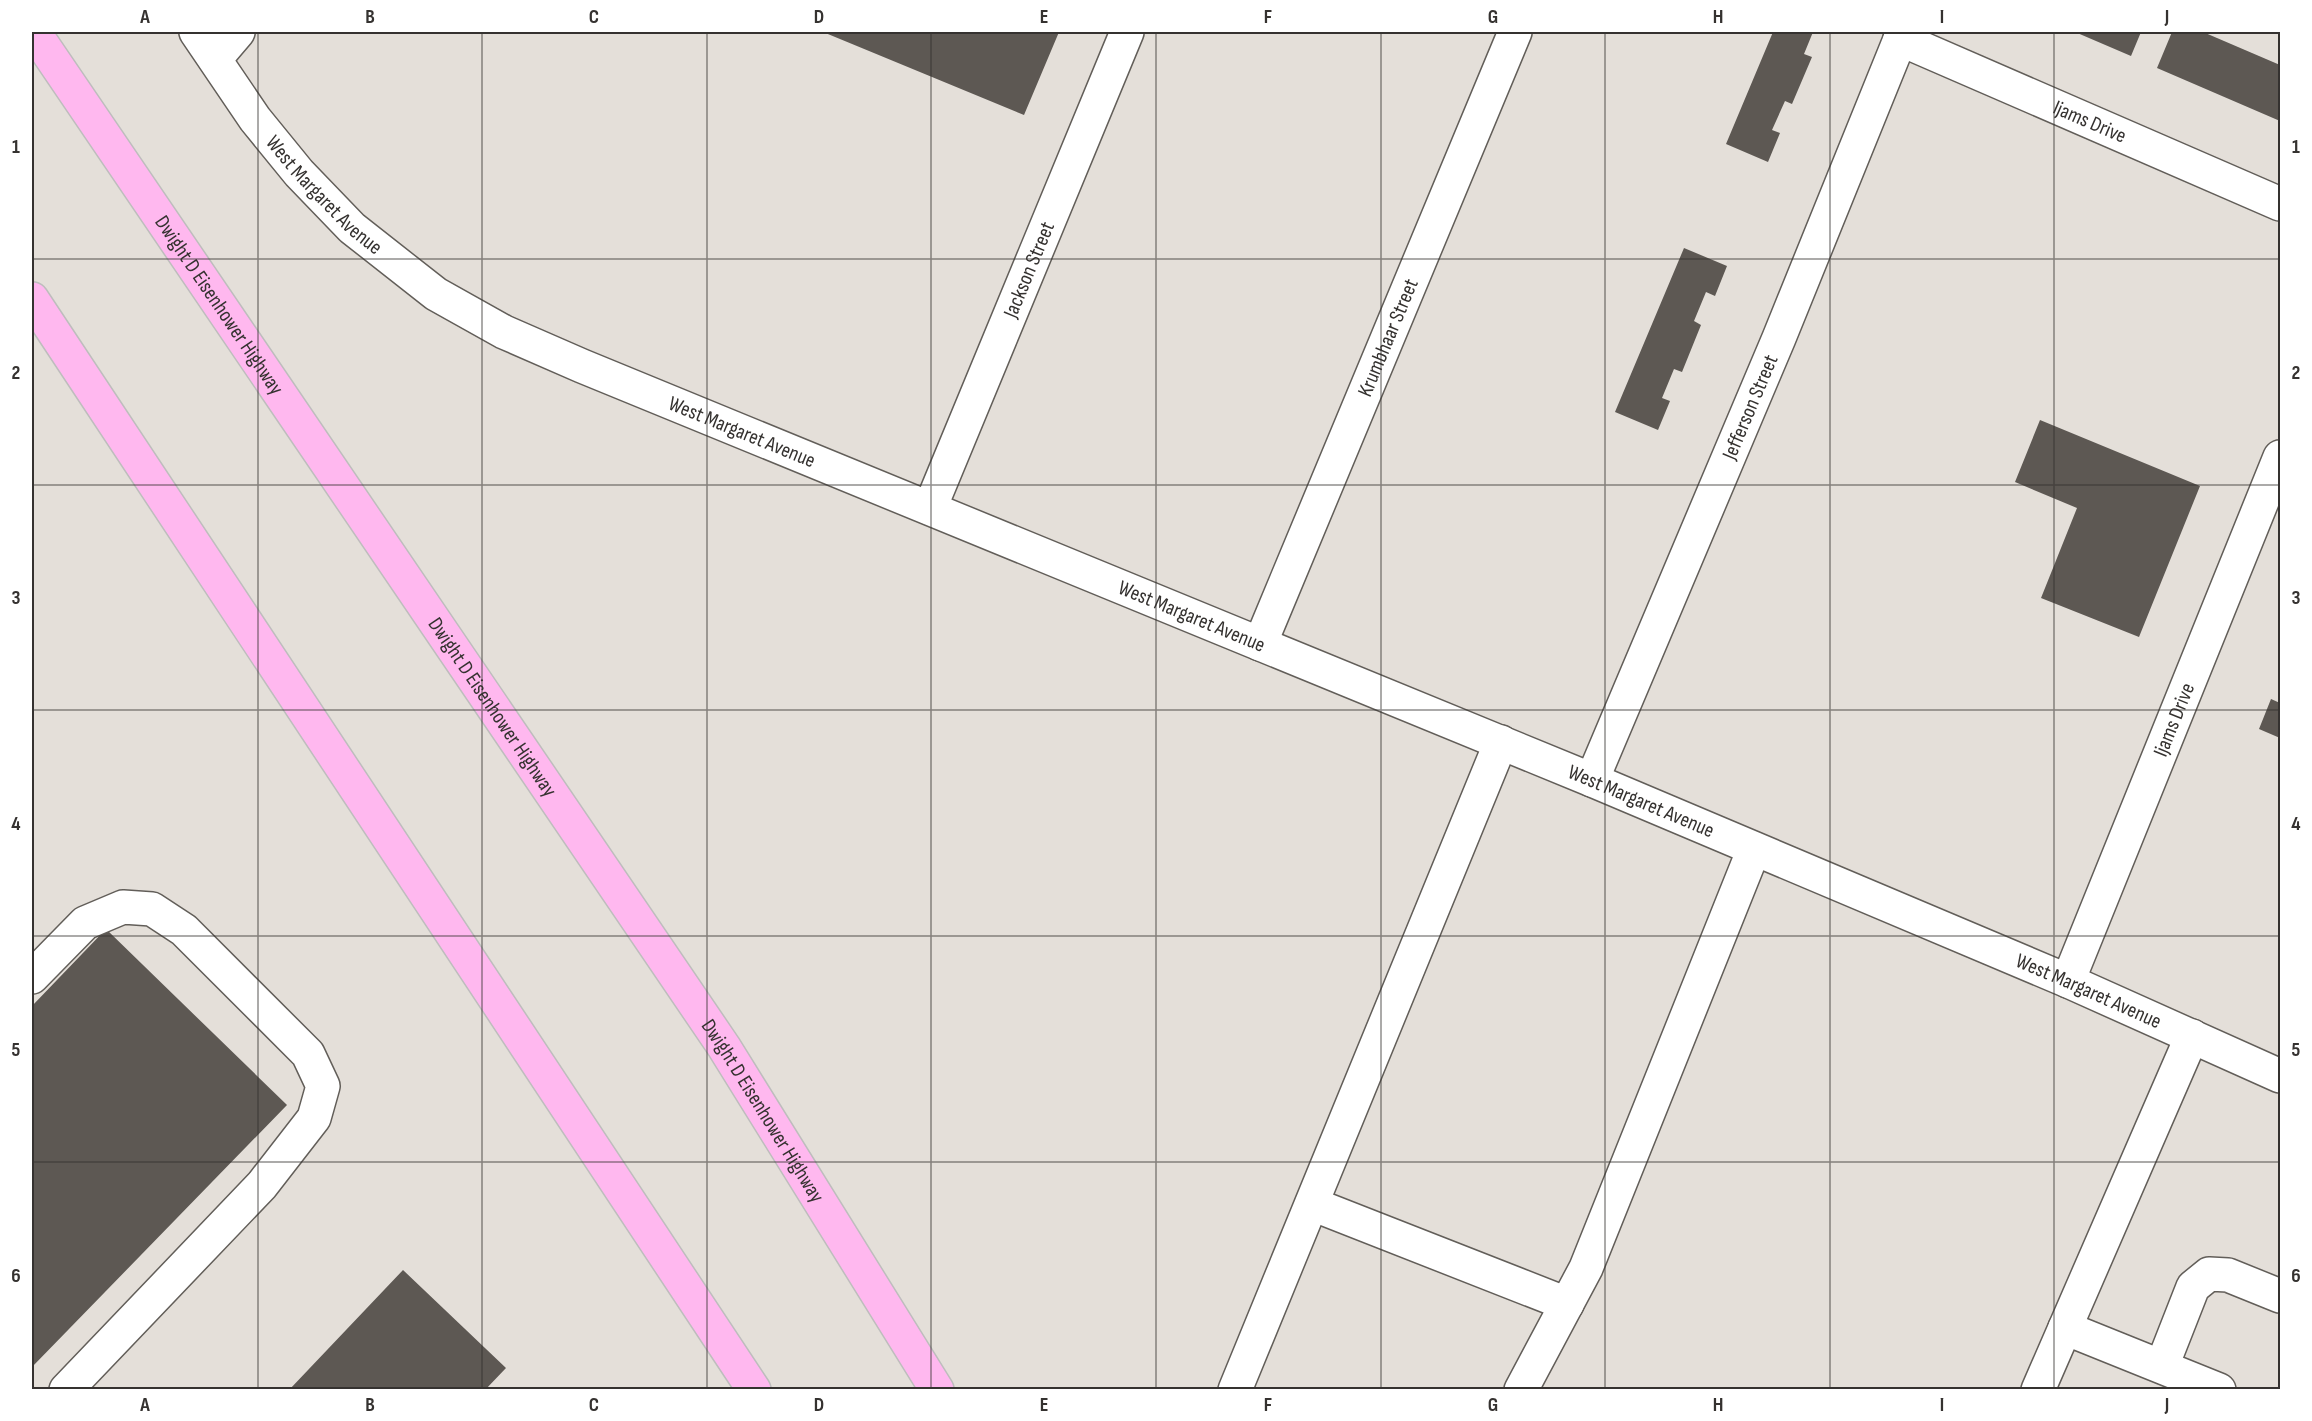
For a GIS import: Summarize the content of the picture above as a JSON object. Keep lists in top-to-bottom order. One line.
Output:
{"streets":{"highway":["Dwight D Eisenhower Highway"],"street":["Ijams Drive","West Margaret Avenue","Jackson Street","Krumbhaar Street","Jefferson Street"]},"crossings":[["Ijams Drive","West Margaret Avenue"],["Ijams Drive","Jefferson Street"],["West Margaret Avenue","Jackson Street"],["West Margaret Avenue","Krumbhaar Street"],["West Margaret Avenue","Jefferson Street"]],"grid":{"columns":["A","B","C","D","E","F","G","H","I","J"],"rows":["1","2","3","4","5","6"]}}
